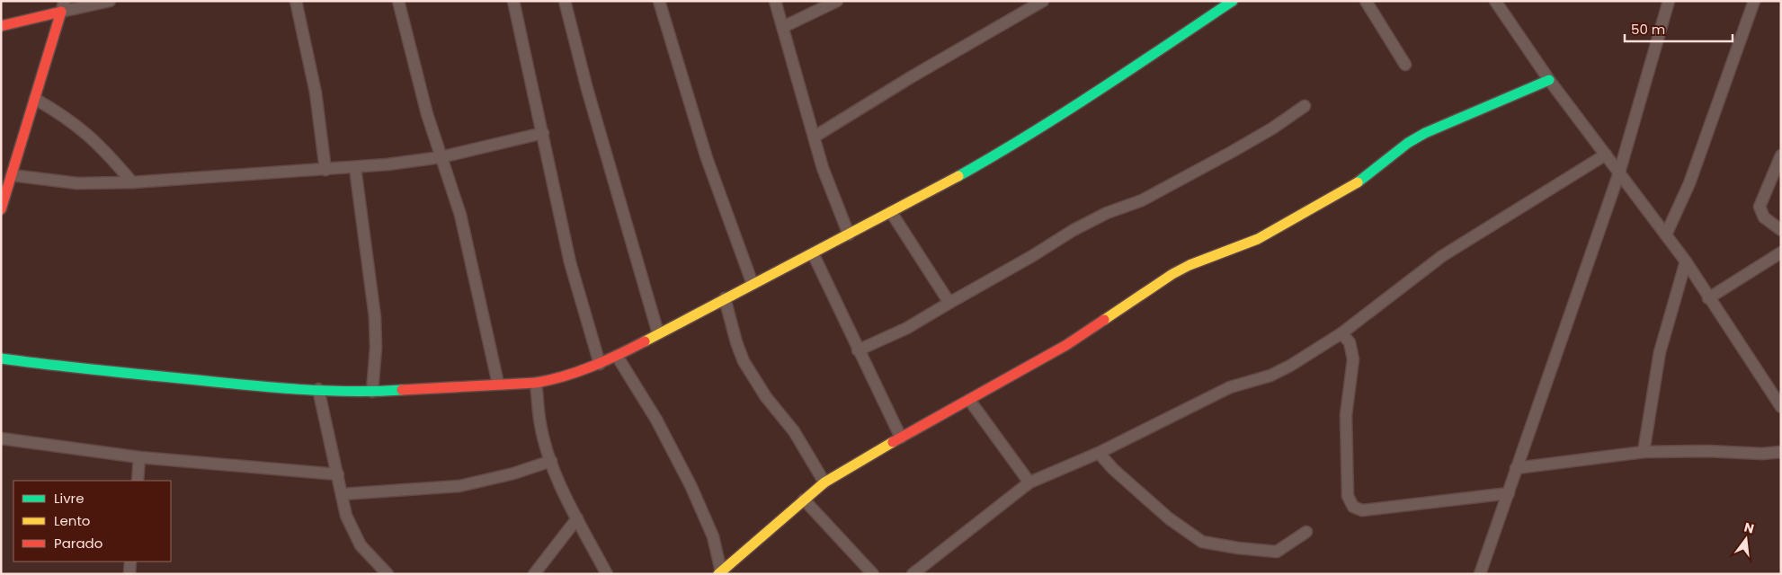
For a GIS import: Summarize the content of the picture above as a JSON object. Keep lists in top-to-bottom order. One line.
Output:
{"legend":["Livre","Lento","Parado"],"scale_bar":"50 m","north":"top"}
